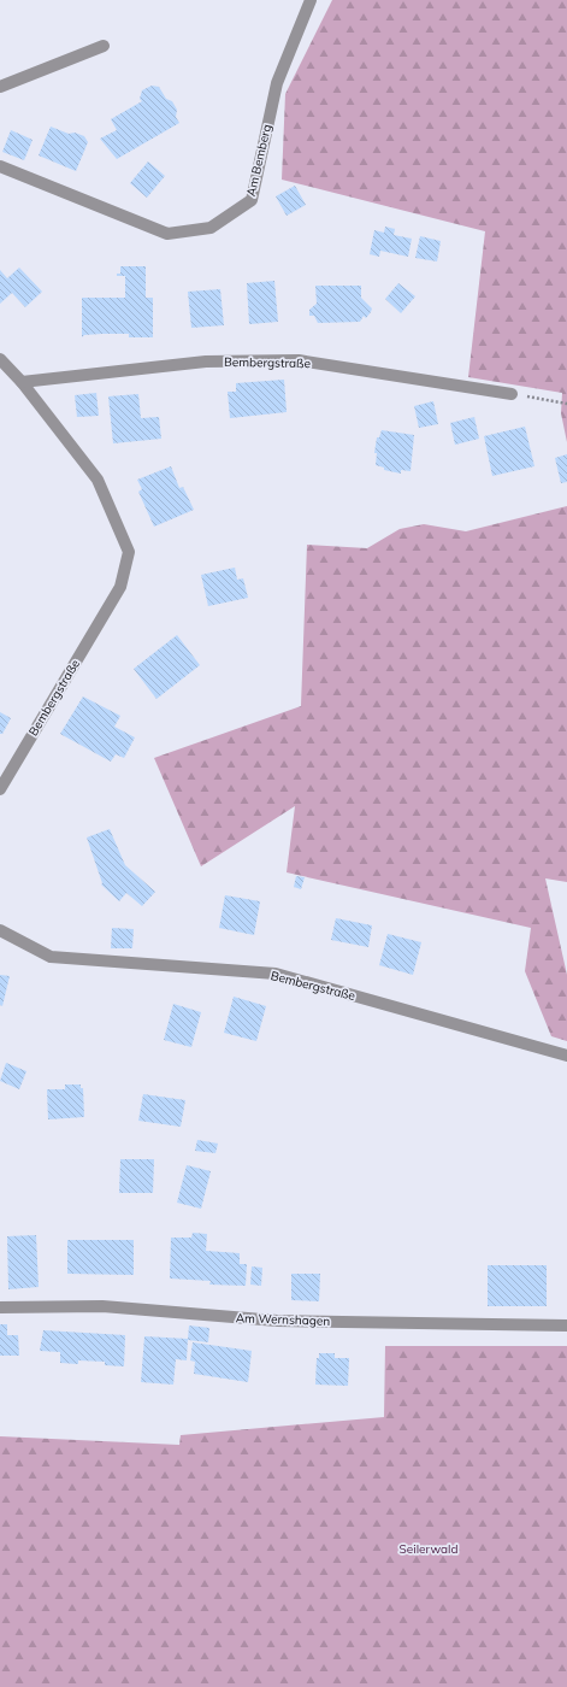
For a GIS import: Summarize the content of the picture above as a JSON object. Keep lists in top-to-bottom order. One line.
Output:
{"streets":{"street":["Am Bemberg","Bembergstraße","Am Wernshagen"]},"parks":["Seilerwald"]}
